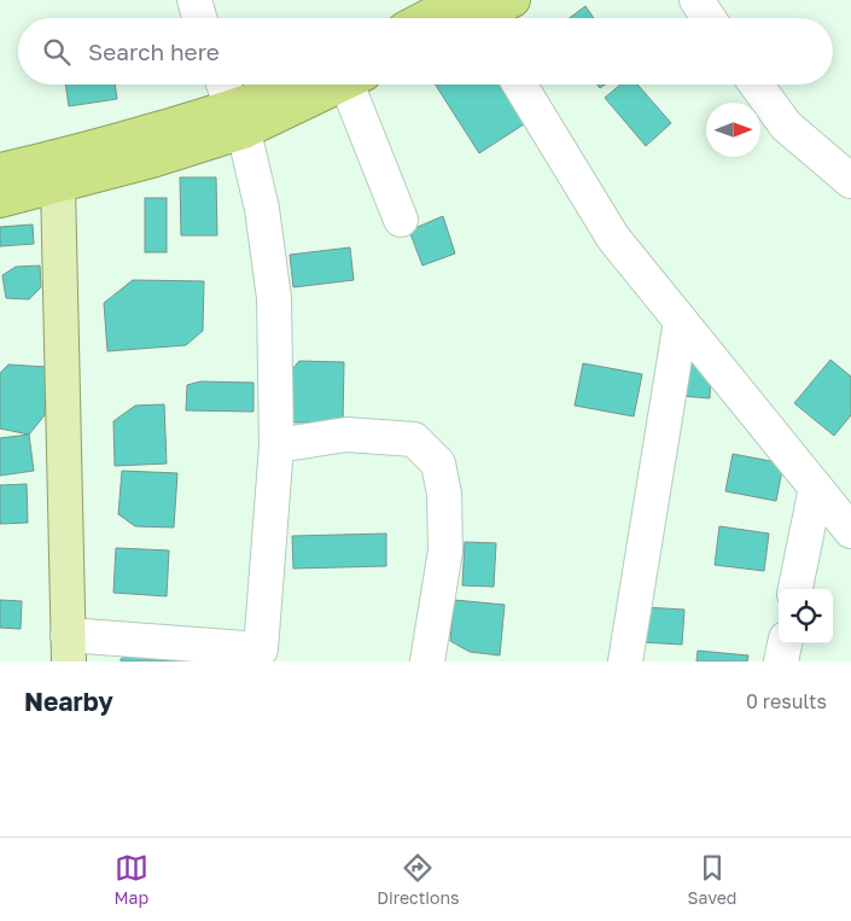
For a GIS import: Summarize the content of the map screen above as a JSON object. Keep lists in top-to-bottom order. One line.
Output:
{"north":"right","page":{"search":"Search here","heading":["Nearby","0 results"],"nav":["Map","Directions","Saved"]}}
